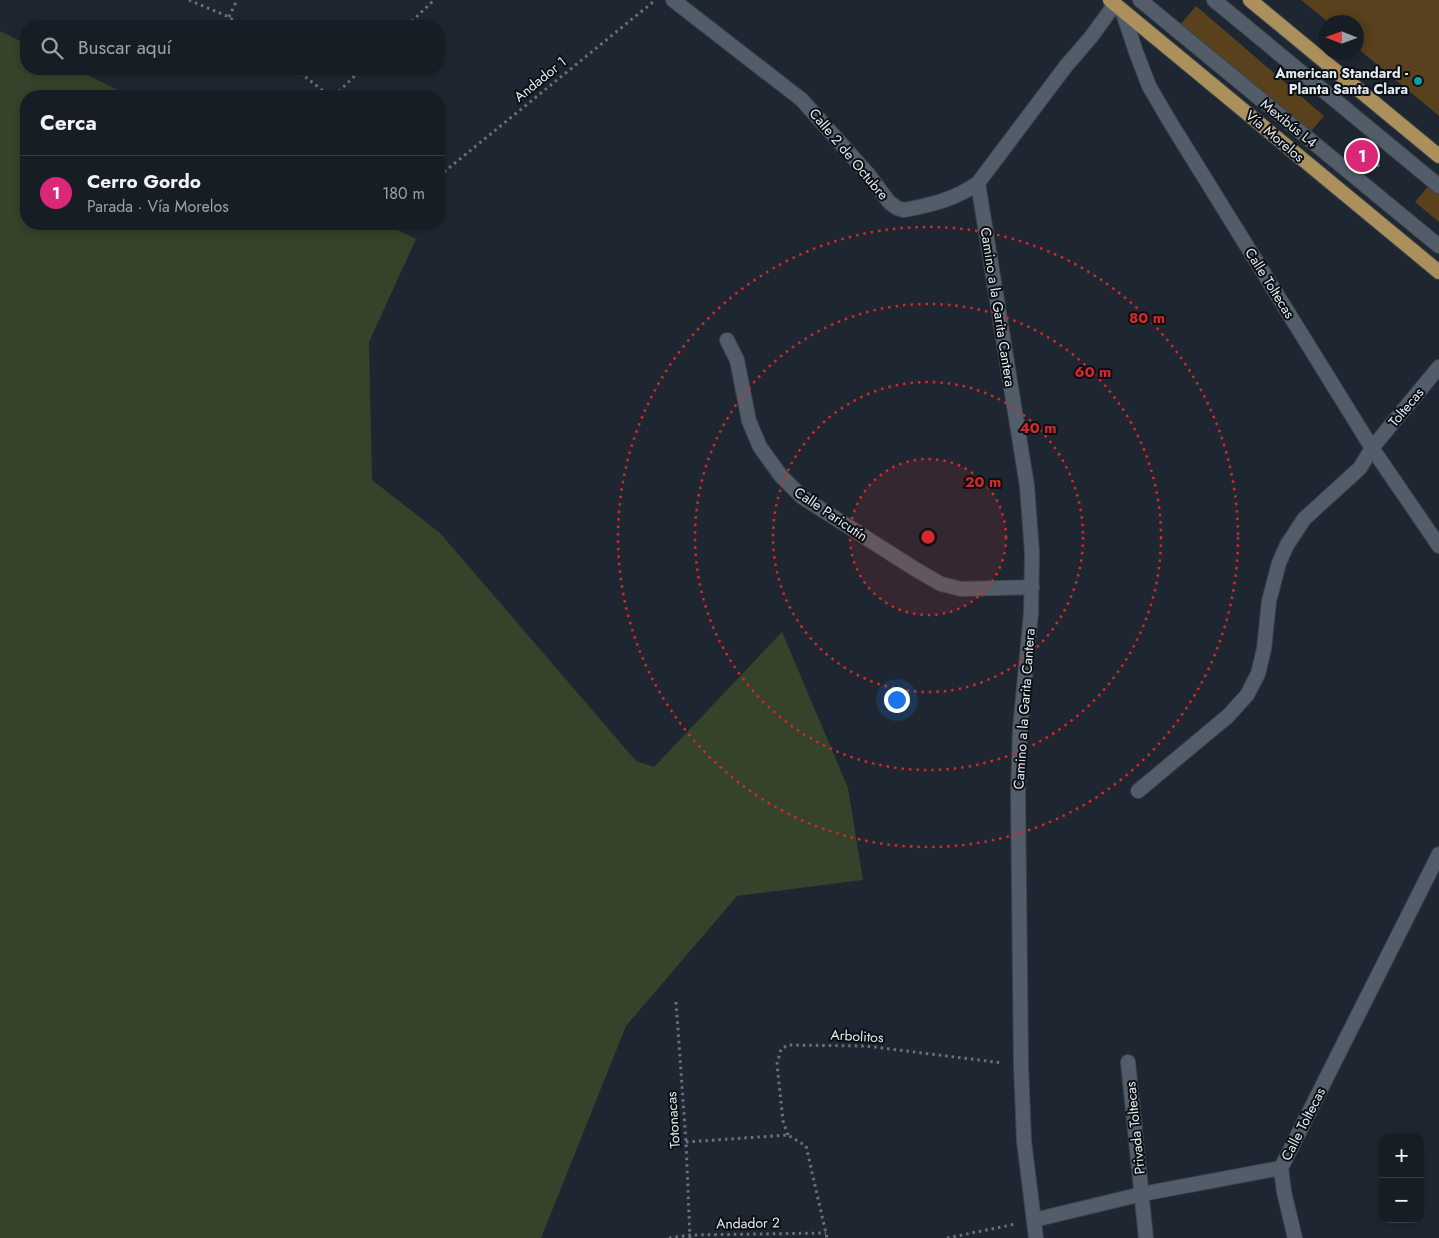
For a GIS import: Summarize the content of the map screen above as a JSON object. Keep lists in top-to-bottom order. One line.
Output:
{"streets":{"main road":["Vía Morelos"],"street":["Mexibús L4","Calle 2 de Octubre","Calle Toltecas","Camino a la Garita Cantera","Toltecas","Calle Paricutín","Privada Toltecas"],"path":["Andador 1","Arbolitos","Totonacas","Andador 2"]},"crossings":[["Vía Morelos","Calle 2 de Octubre"],["Vía Morelos","Calle Toltecas"],["Calle 2 de Octubre","Calle Toltecas"],["Calle 2 de Octubre","Camino a la Garita Cantera"],["Calle Toltecas","Camino a la Garita Cantera"],["Calle Toltecas","Toltecas"],["Calle Toltecas","Privada Toltecas"],["Camino a la Garita Cantera","Calle Paricutín"],["Camino a la Garita Cantera","Arbolitos"],["Totonacas","Andador 2"]],"places":["American Standard - Planta Santa Clara"],"north":"left","page":{"search":"Buscar aquí","heading":"Cerca","pins":"1","list":[{"mark":"1","name":"Cerro Gordo","note":"Parada · Vía Morelos","value":"180 m"}],"map_buttons":["+","−"]},"rings":["80 m","60 m","40 m","20 m"]}
